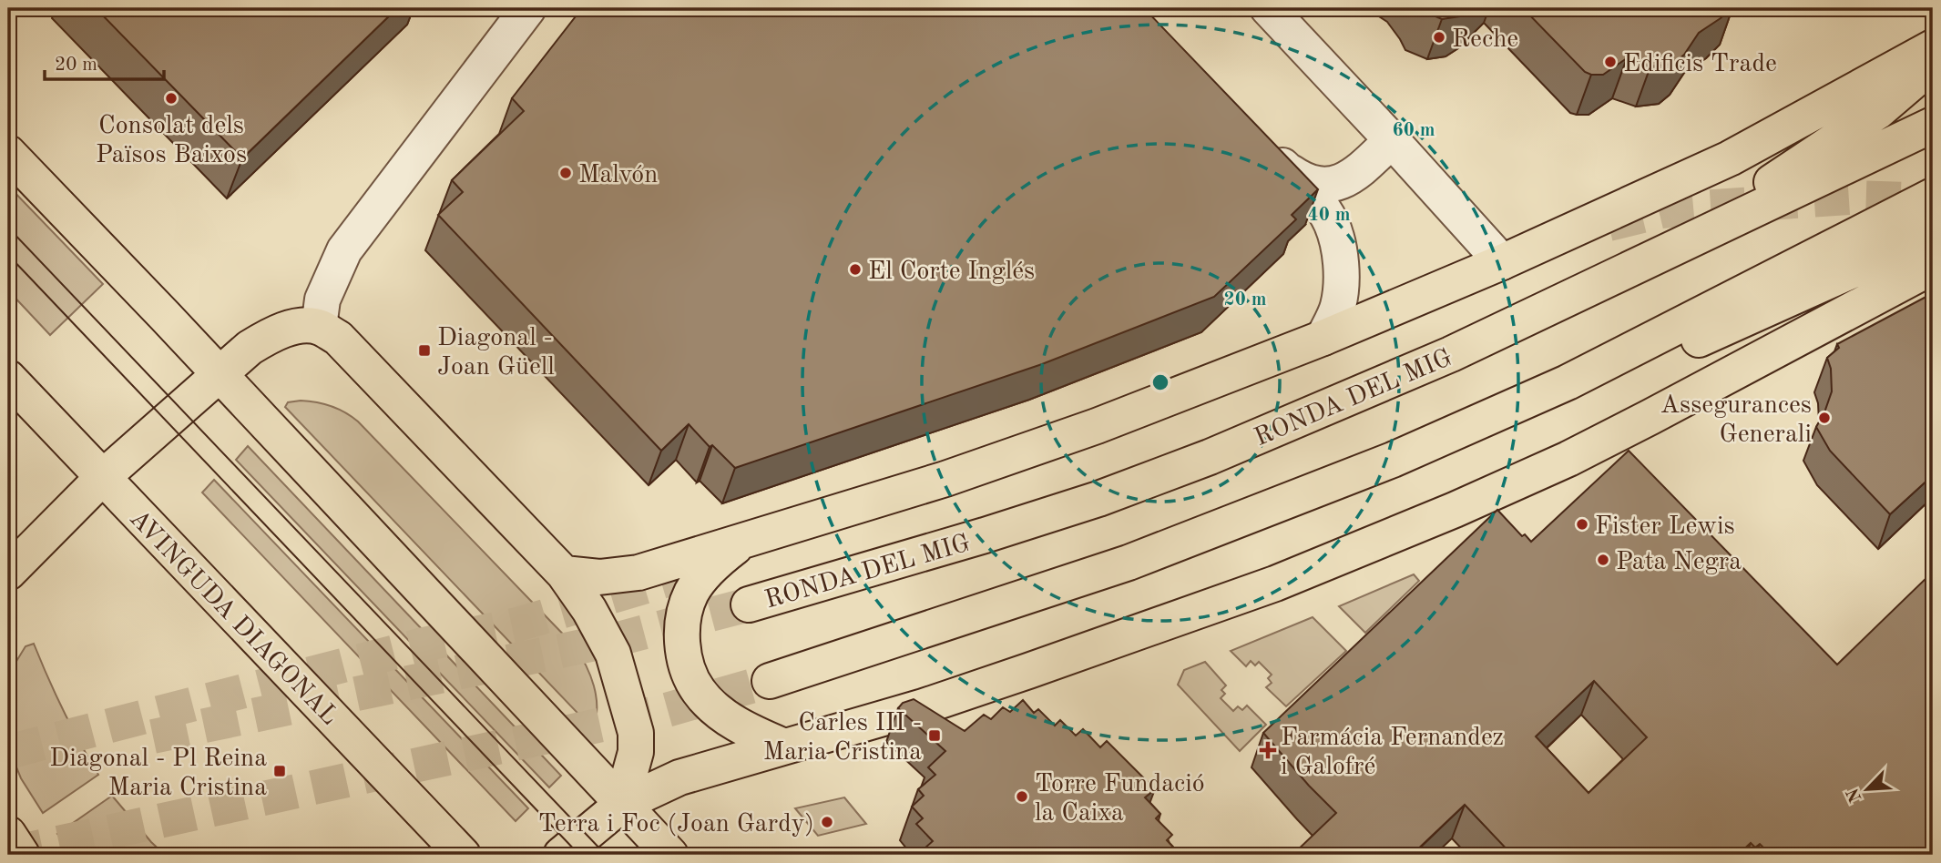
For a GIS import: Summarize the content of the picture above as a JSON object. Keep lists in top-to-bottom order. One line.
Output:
{"streets":{"main road":["RONDA DEL MIG","AVINGUDA DIAGONAL"]},"places":{"other":["Reche","Edificis Trade","Consolat dels Països Baixos","Malvón","El Corte Inglés","Assegurances Generali","Fister Lewis","Pata Negra","Torre Fundació la Caixa","Terra i Foc (Joan Gardy)"],"transit":["Diagonal - Joan Güell","Carles III - Maria Cristina","Diagonal - Pl Reina Maria Cristina"],"health":["Farmácia Fernandez i Galofré"]},"scale_bar":"20 m","north":"bottom left","rings":["60 m","40 m","20 m"]}
